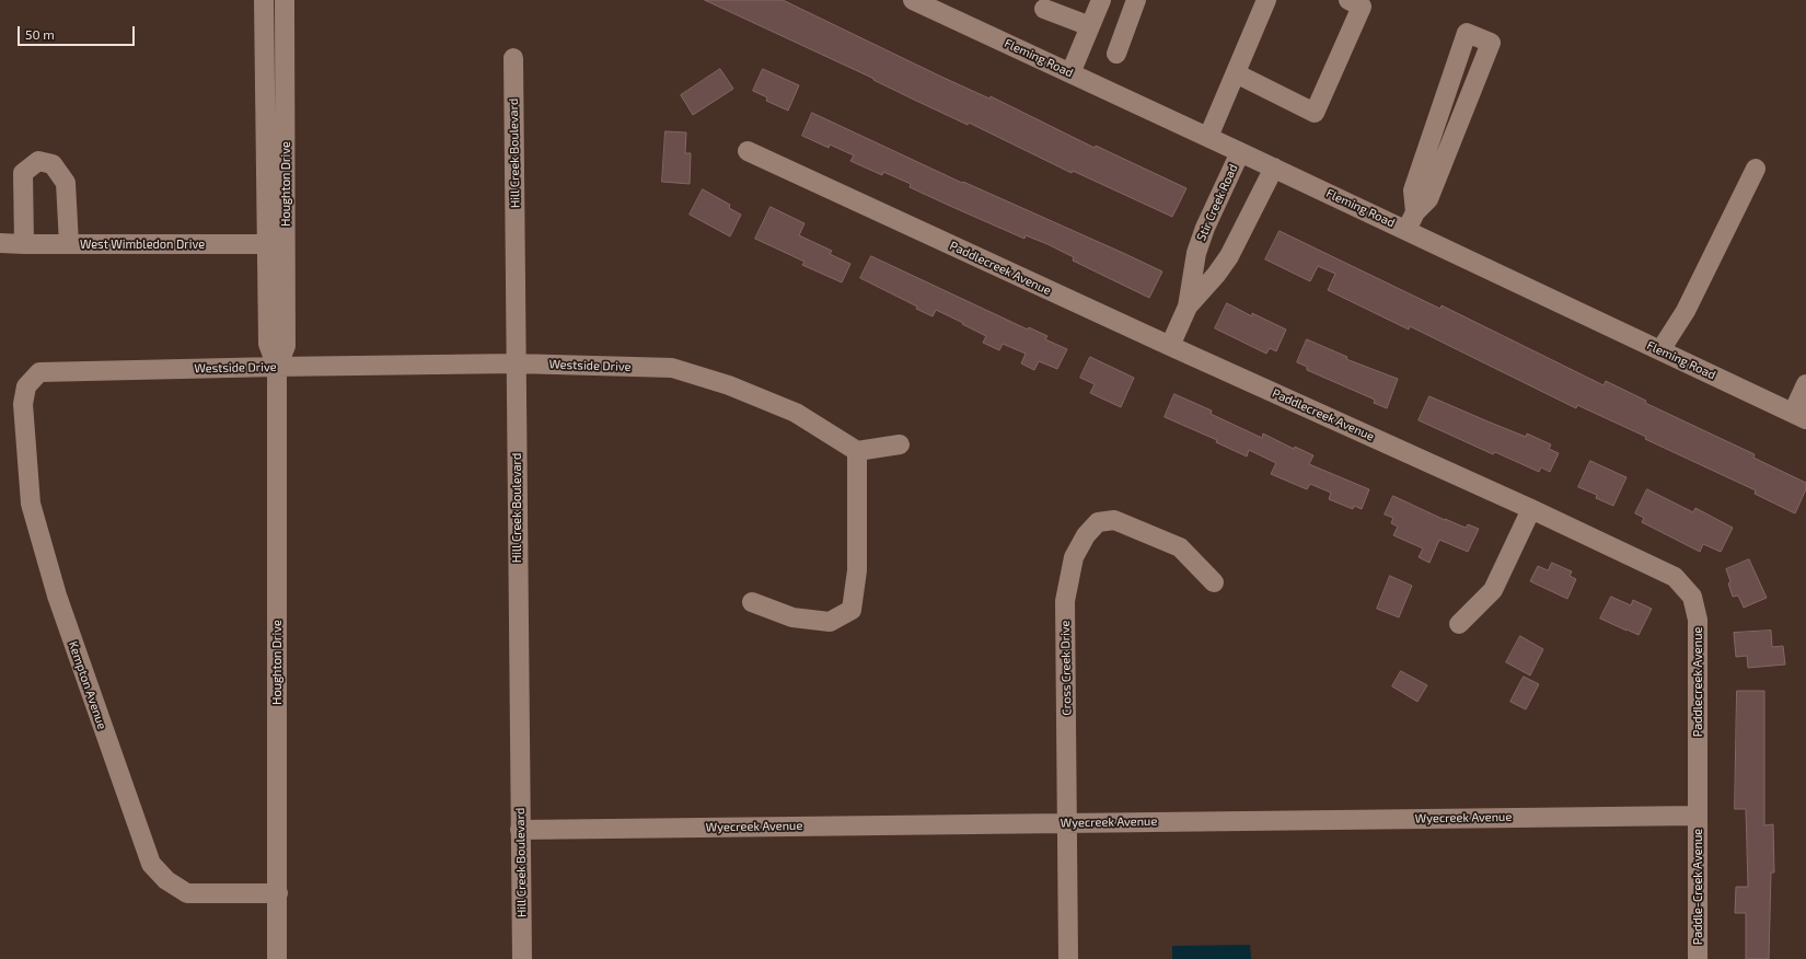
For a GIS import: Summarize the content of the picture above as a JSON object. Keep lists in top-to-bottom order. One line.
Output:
{"streets":{"street":["Fleming Road","Hill Creek Boulevard","Houghton Drive","Stir Creek Road","West Wimbledon Drive","Paddlecreek Avenue","Westside Drive","Cross Creek Drive","Kempton Avenue","Wyecreek Avenue","Paddle-Creek Avenue"]},"crossings":[["Fleming Road","Stir Creek Road"],["Hill Creek Boulevard","Westside Drive"],["Hill Creek Boulevard","Wyecreek Avenue"],["Houghton Drive","West Wimbledon Drive"],["Houghton Drive","Westside Drive"],["Houghton Drive","Kempton Avenue"],["Stir Creek Road","Paddlecreek Avenue"],["Paddlecreek Avenue","Wyecreek Avenue"],["Paddlecreek Avenue","Paddle-Creek Avenue"],["Westside Drive","Kempton Avenue"],["Cross Creek Drive","Wyecreek Avenue"],["Wyecreek Avenue","Paddle-Creek Avenue"]],"scale_bar":"50 m"}
